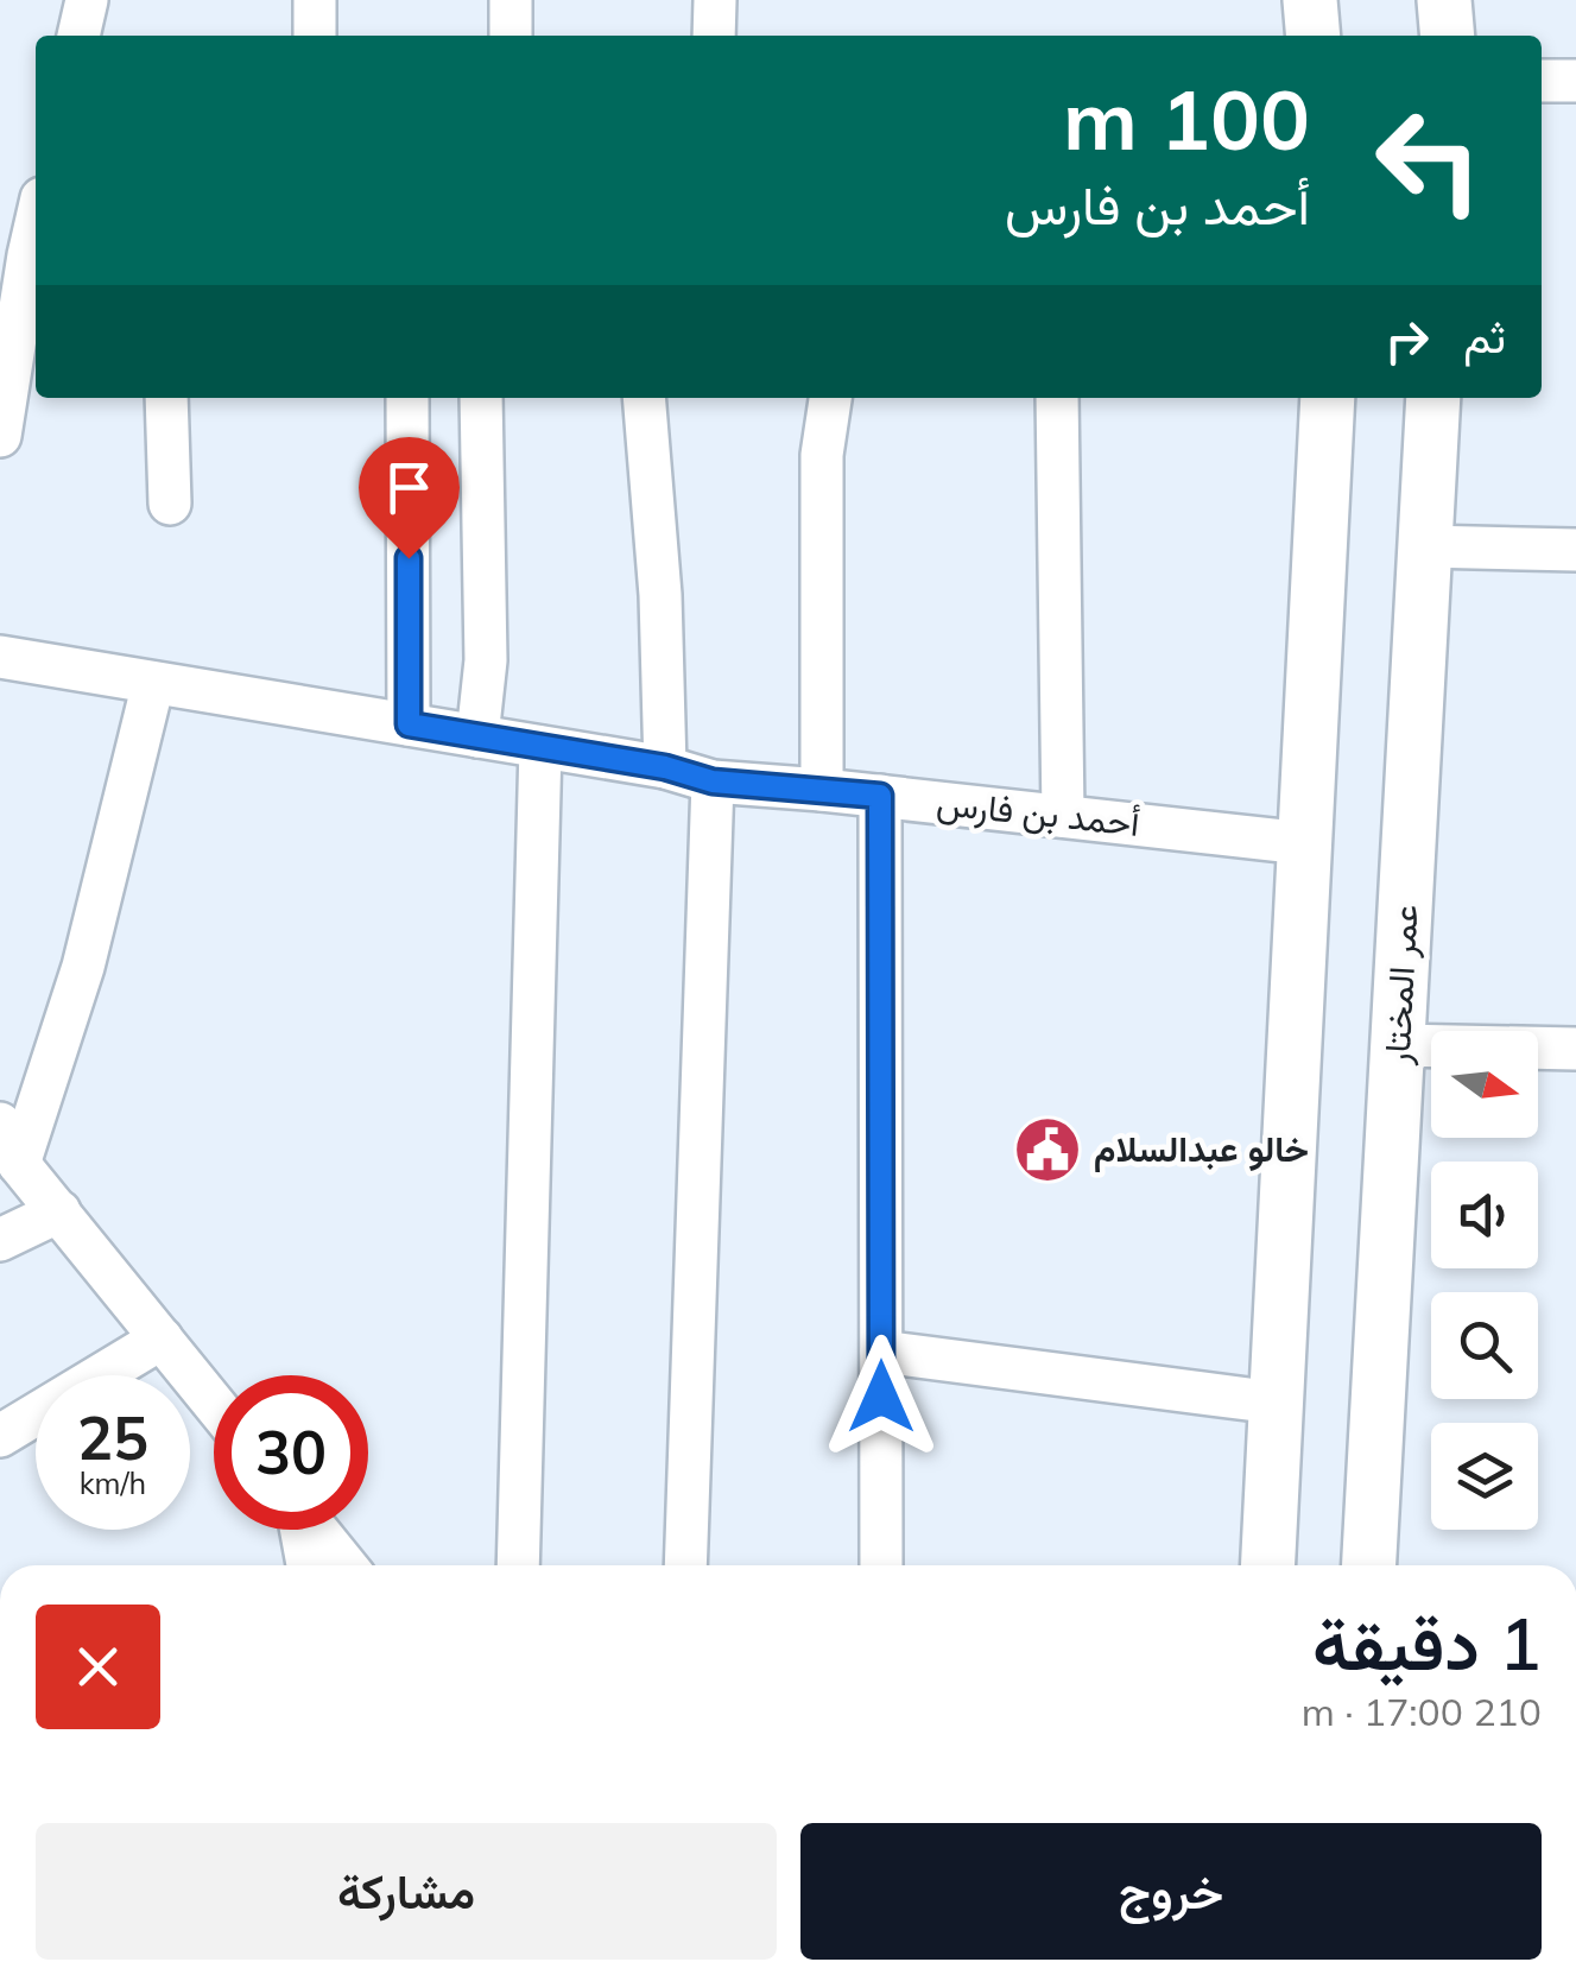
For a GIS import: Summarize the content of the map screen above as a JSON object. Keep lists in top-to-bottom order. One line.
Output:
{"streets":{"street":["أحمد بن فارس","عمر المختار"]},"places":{"public building":["خالو عبدالسلام"]},"north":"right","page":{"turn":["100 m","أحمد بن فارس"],"then":"ثم","speed":"25 km/h","limit":"30","heading":["1 دقيقة","210 m · 17:00"],"buttons":["خروج","مشاركة"]}}
